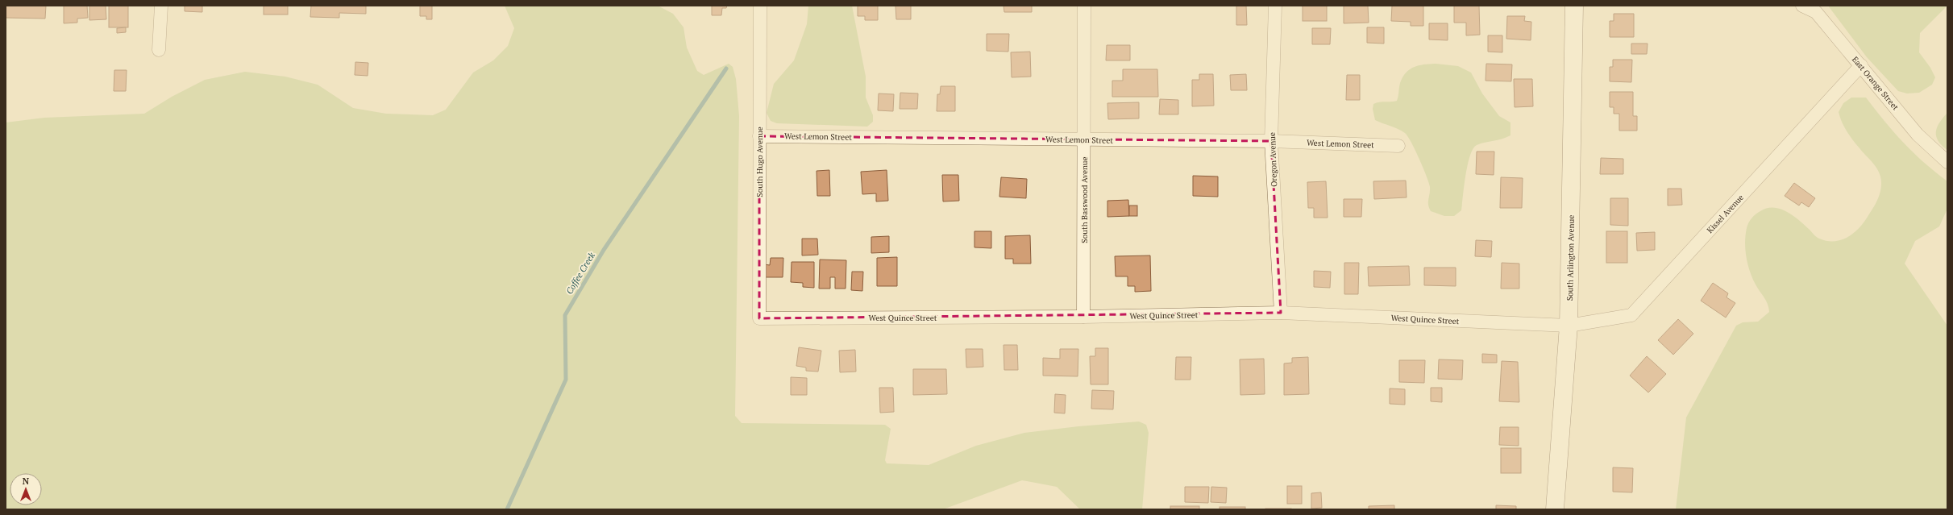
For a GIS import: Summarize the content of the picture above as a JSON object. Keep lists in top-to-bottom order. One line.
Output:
{"streets":{"main road":["South Arlington Avenue"],"street":["East Orange Street","West Lemon Street","Oregon Avenue","South Hugo Avenue","South Basswood Avenue","Kissel Avenue","West Quince Street"]},"crossings":[["East Orange Street","Kissel Avenue"],["West Lemon Street","Oregon Avenue"],["West Lemon Street","South Hugo Avenue"],["West Lemon Street","South Basswood Avenue"],["Oregon Avenue","West Quince Street"],["South Hugo Avenue","West Quince Street"],["South Basswood Avenue","West Quince Street"],["Kissel Avenue","South Arlington Avenue"],["Kissel Avenue","West Quince Street"],["South Arlington Avenue","West Quince Street"]],"water":["Coffee Creek"],"north":"top"}
